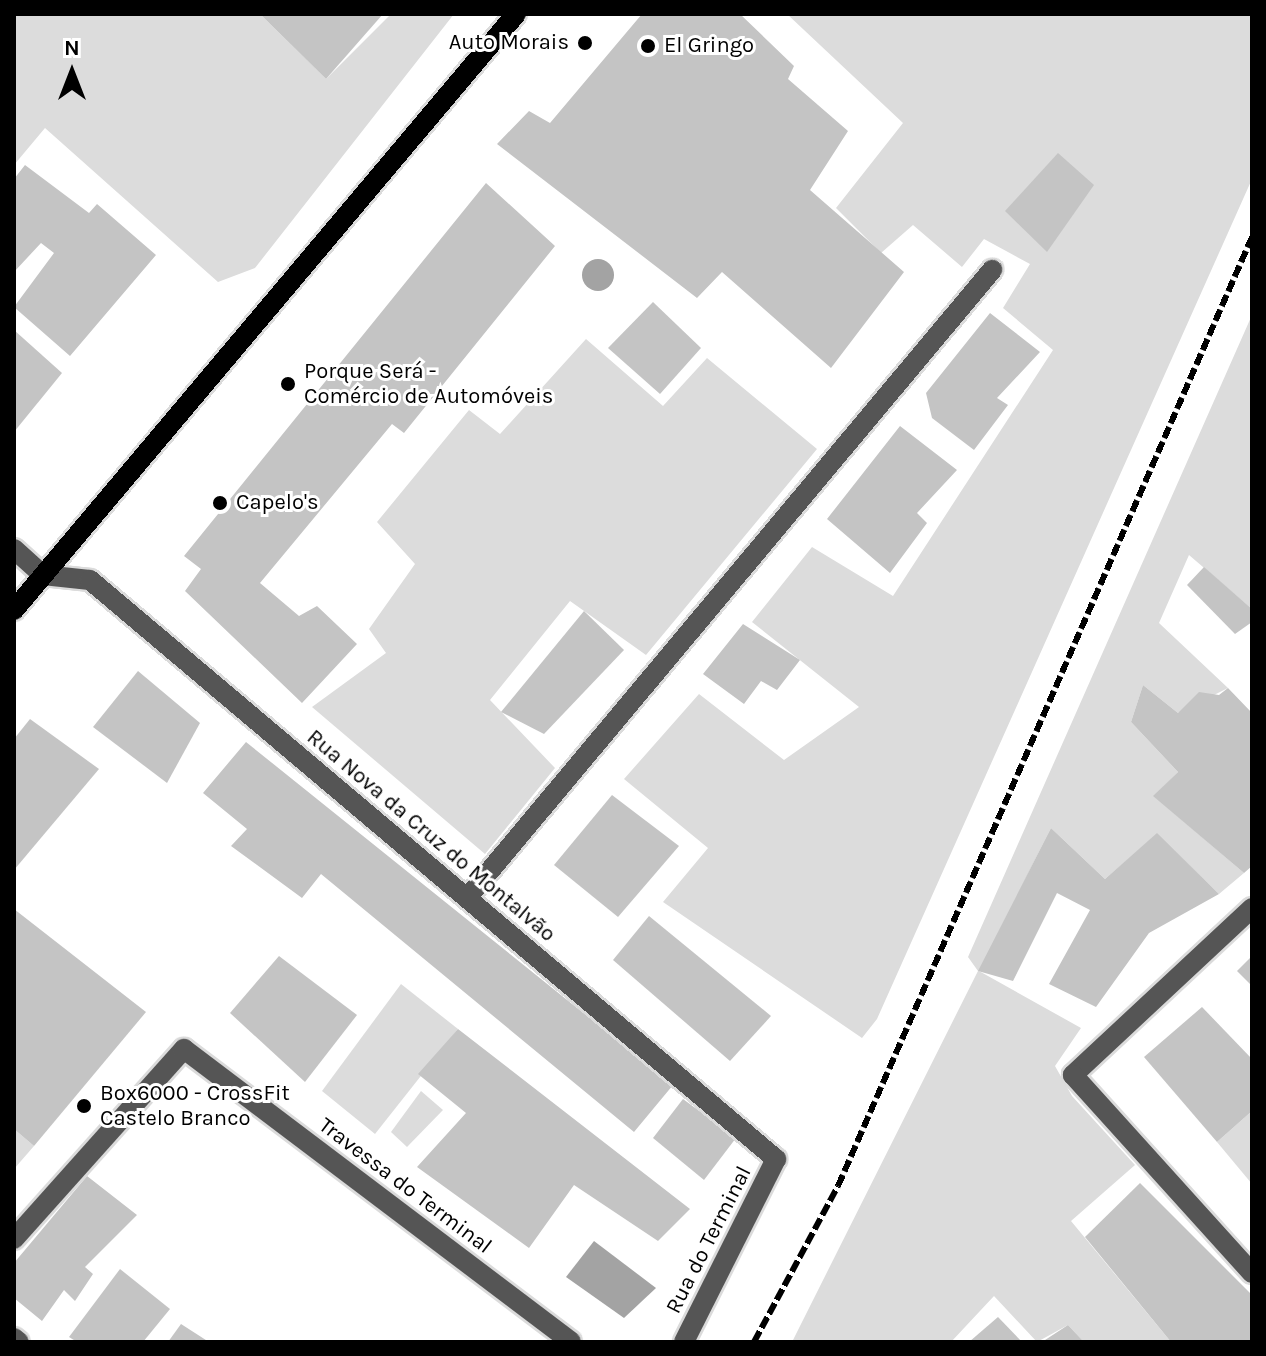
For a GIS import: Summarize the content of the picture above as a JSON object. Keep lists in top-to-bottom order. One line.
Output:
{"streets":{"street":["Rua Nova da Cruz do Montalvão","Travessa do Terminal","Rua do Terminal"]},"crossings":[["Rua Nova da Cruz do Montalvão","Rua do Terminal"]],"places":["Auto Morais","El Gringo","Porque Será - Comércio de Automóveis","Capelo's","Box6000 - CrossFit Castelo Branco"],"north":"top"}
